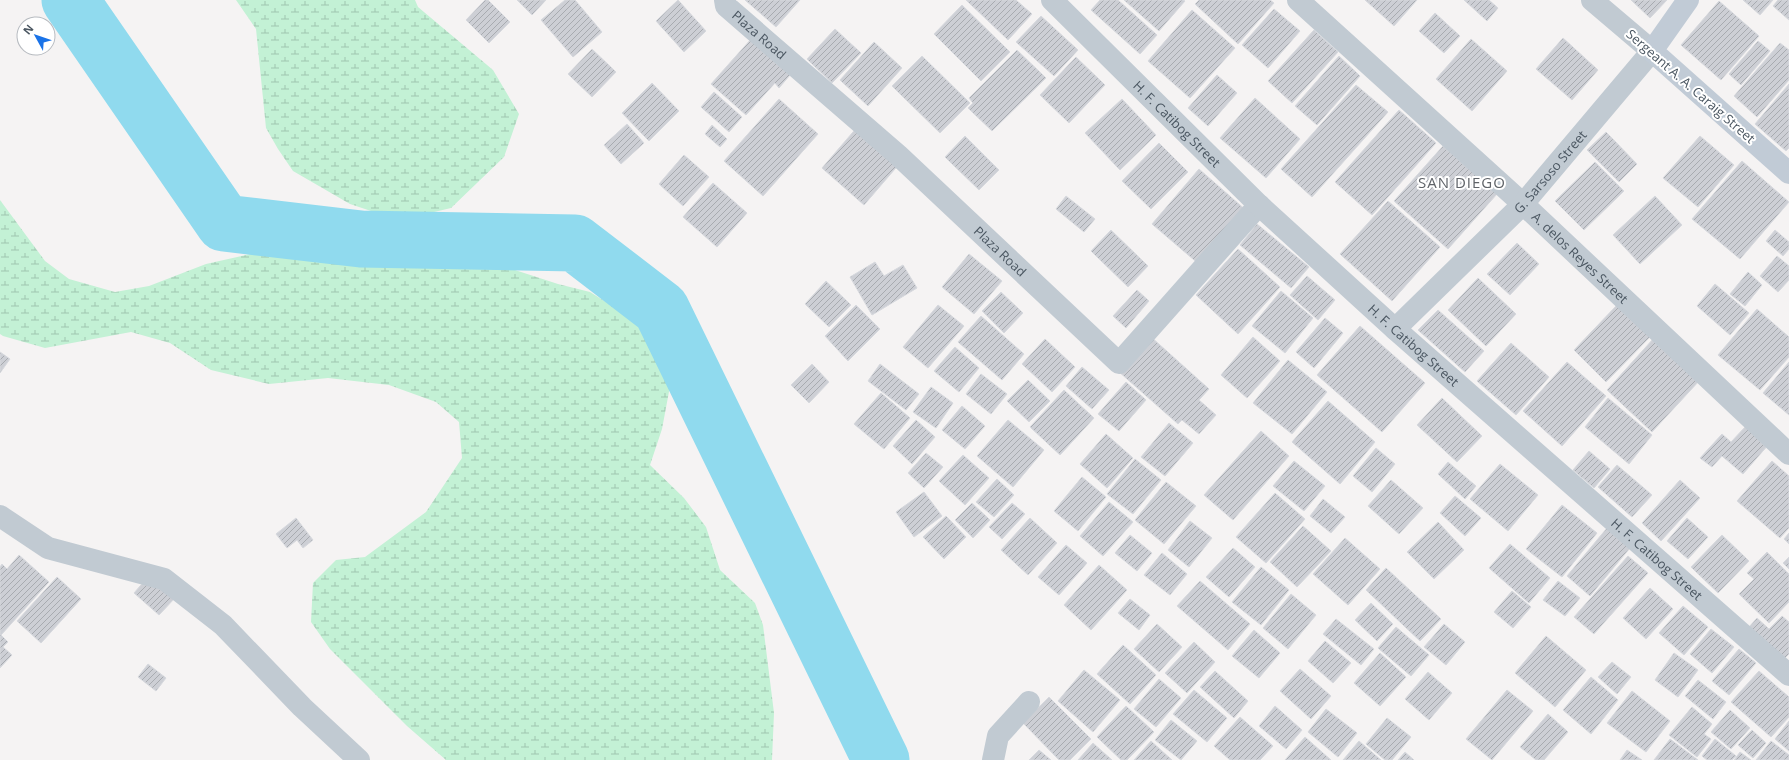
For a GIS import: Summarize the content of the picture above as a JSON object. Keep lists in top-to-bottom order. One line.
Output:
{"streets":{"street":["Plaza Road","Sergeant A. A. Caraig Street","H. F. Catibog Street","G. Sarsoso Street","A. delos Reyes Street"]},"crossings":[["Plaza Road","H. F. Catibog Street"],["Sergeant A. A. Caraig Street","G. Sarsoso Street"],["H. F. Catibog Street","G. Sarsoso Street"],["G. Sarsoso Street","A. delos Reyes Street"]],"districts":["SAN DIEGO"],"north":"top left"}
